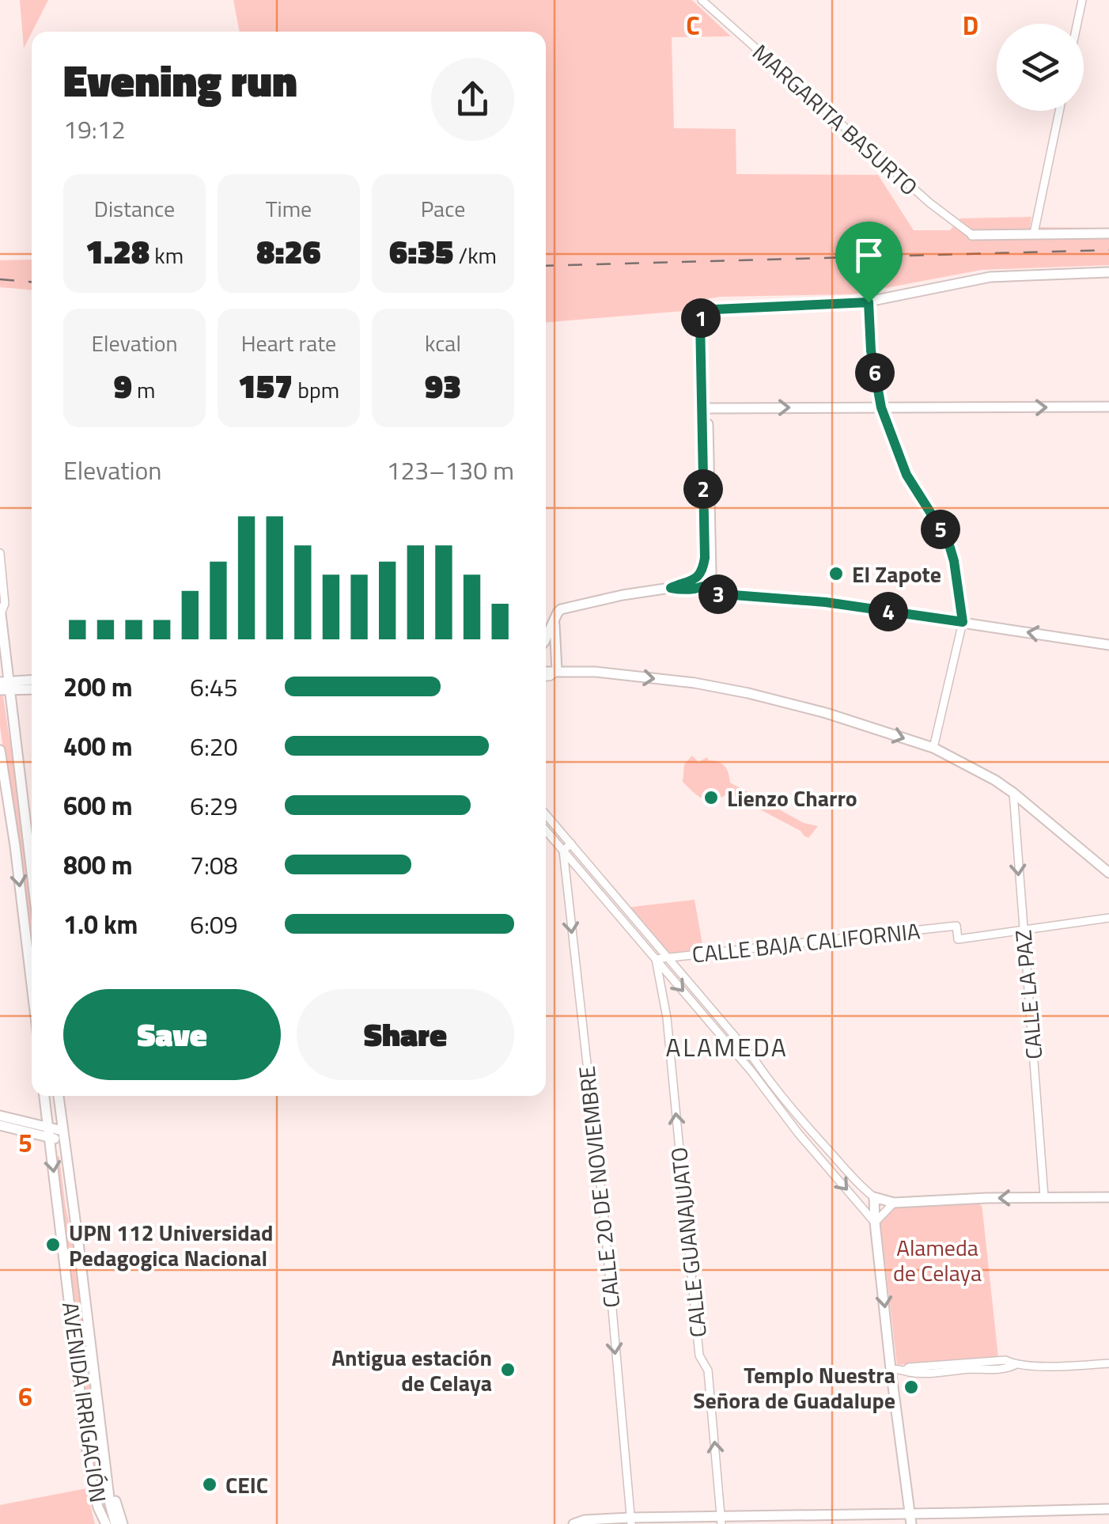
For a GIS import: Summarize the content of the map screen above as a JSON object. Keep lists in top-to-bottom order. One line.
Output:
{"streets":{"main road":["AVENIDA IRRIGACIÓN"],"street":["MARGARITA BASURTO","CALLE BAJA CALIFORNIA","CALLE LA PAZ","CALLE 20 DE NOVIEMBRE","CALLE GUANAJUATO"]},"crossings":[["CALLE BAJA CALIFORNIA","CALLE LA PAZ"],["CALLE BAJA CALIFORNIA","CALLE GUANAJUATO"]],"one_way":["CALLE 20 DE NOVIEMBRE","CALLE GUANAJUATO"],"districts":["ALAMEDA"],"parks":["Alameda de Celaya"],"places":["El Zapote","Lienzo Charro","UPN 112 Universidad Pedagogica Nacional","Antigua estación de Celaya","Templo Nuestra Señora de Guadalupe","CEIC"],"page":{"heading":["Evening run","19:12"],"stats":[["Distance","1.28 km"],["Time","8:26"],["Pace","6:35 /km"],["Elevation","9 m"],["Heart rate","157 bpm"],["kcal","93"]],"pins":["1","6","2","5","3","4"],"chart":["Elevation","123–130 m"],"list":[{"name":"200 m","note":"6:45"},{"name":"400 m","note":"6:20"},{"name":"600 m","note":"6:29"},{"name":"800 m","note":"7:08"},{"name":"1.0 km","note":"6:09"}],"buttons":["Save","Share"]},"grid":{"columns":["C","D"],"rows":["5","6"]}}
